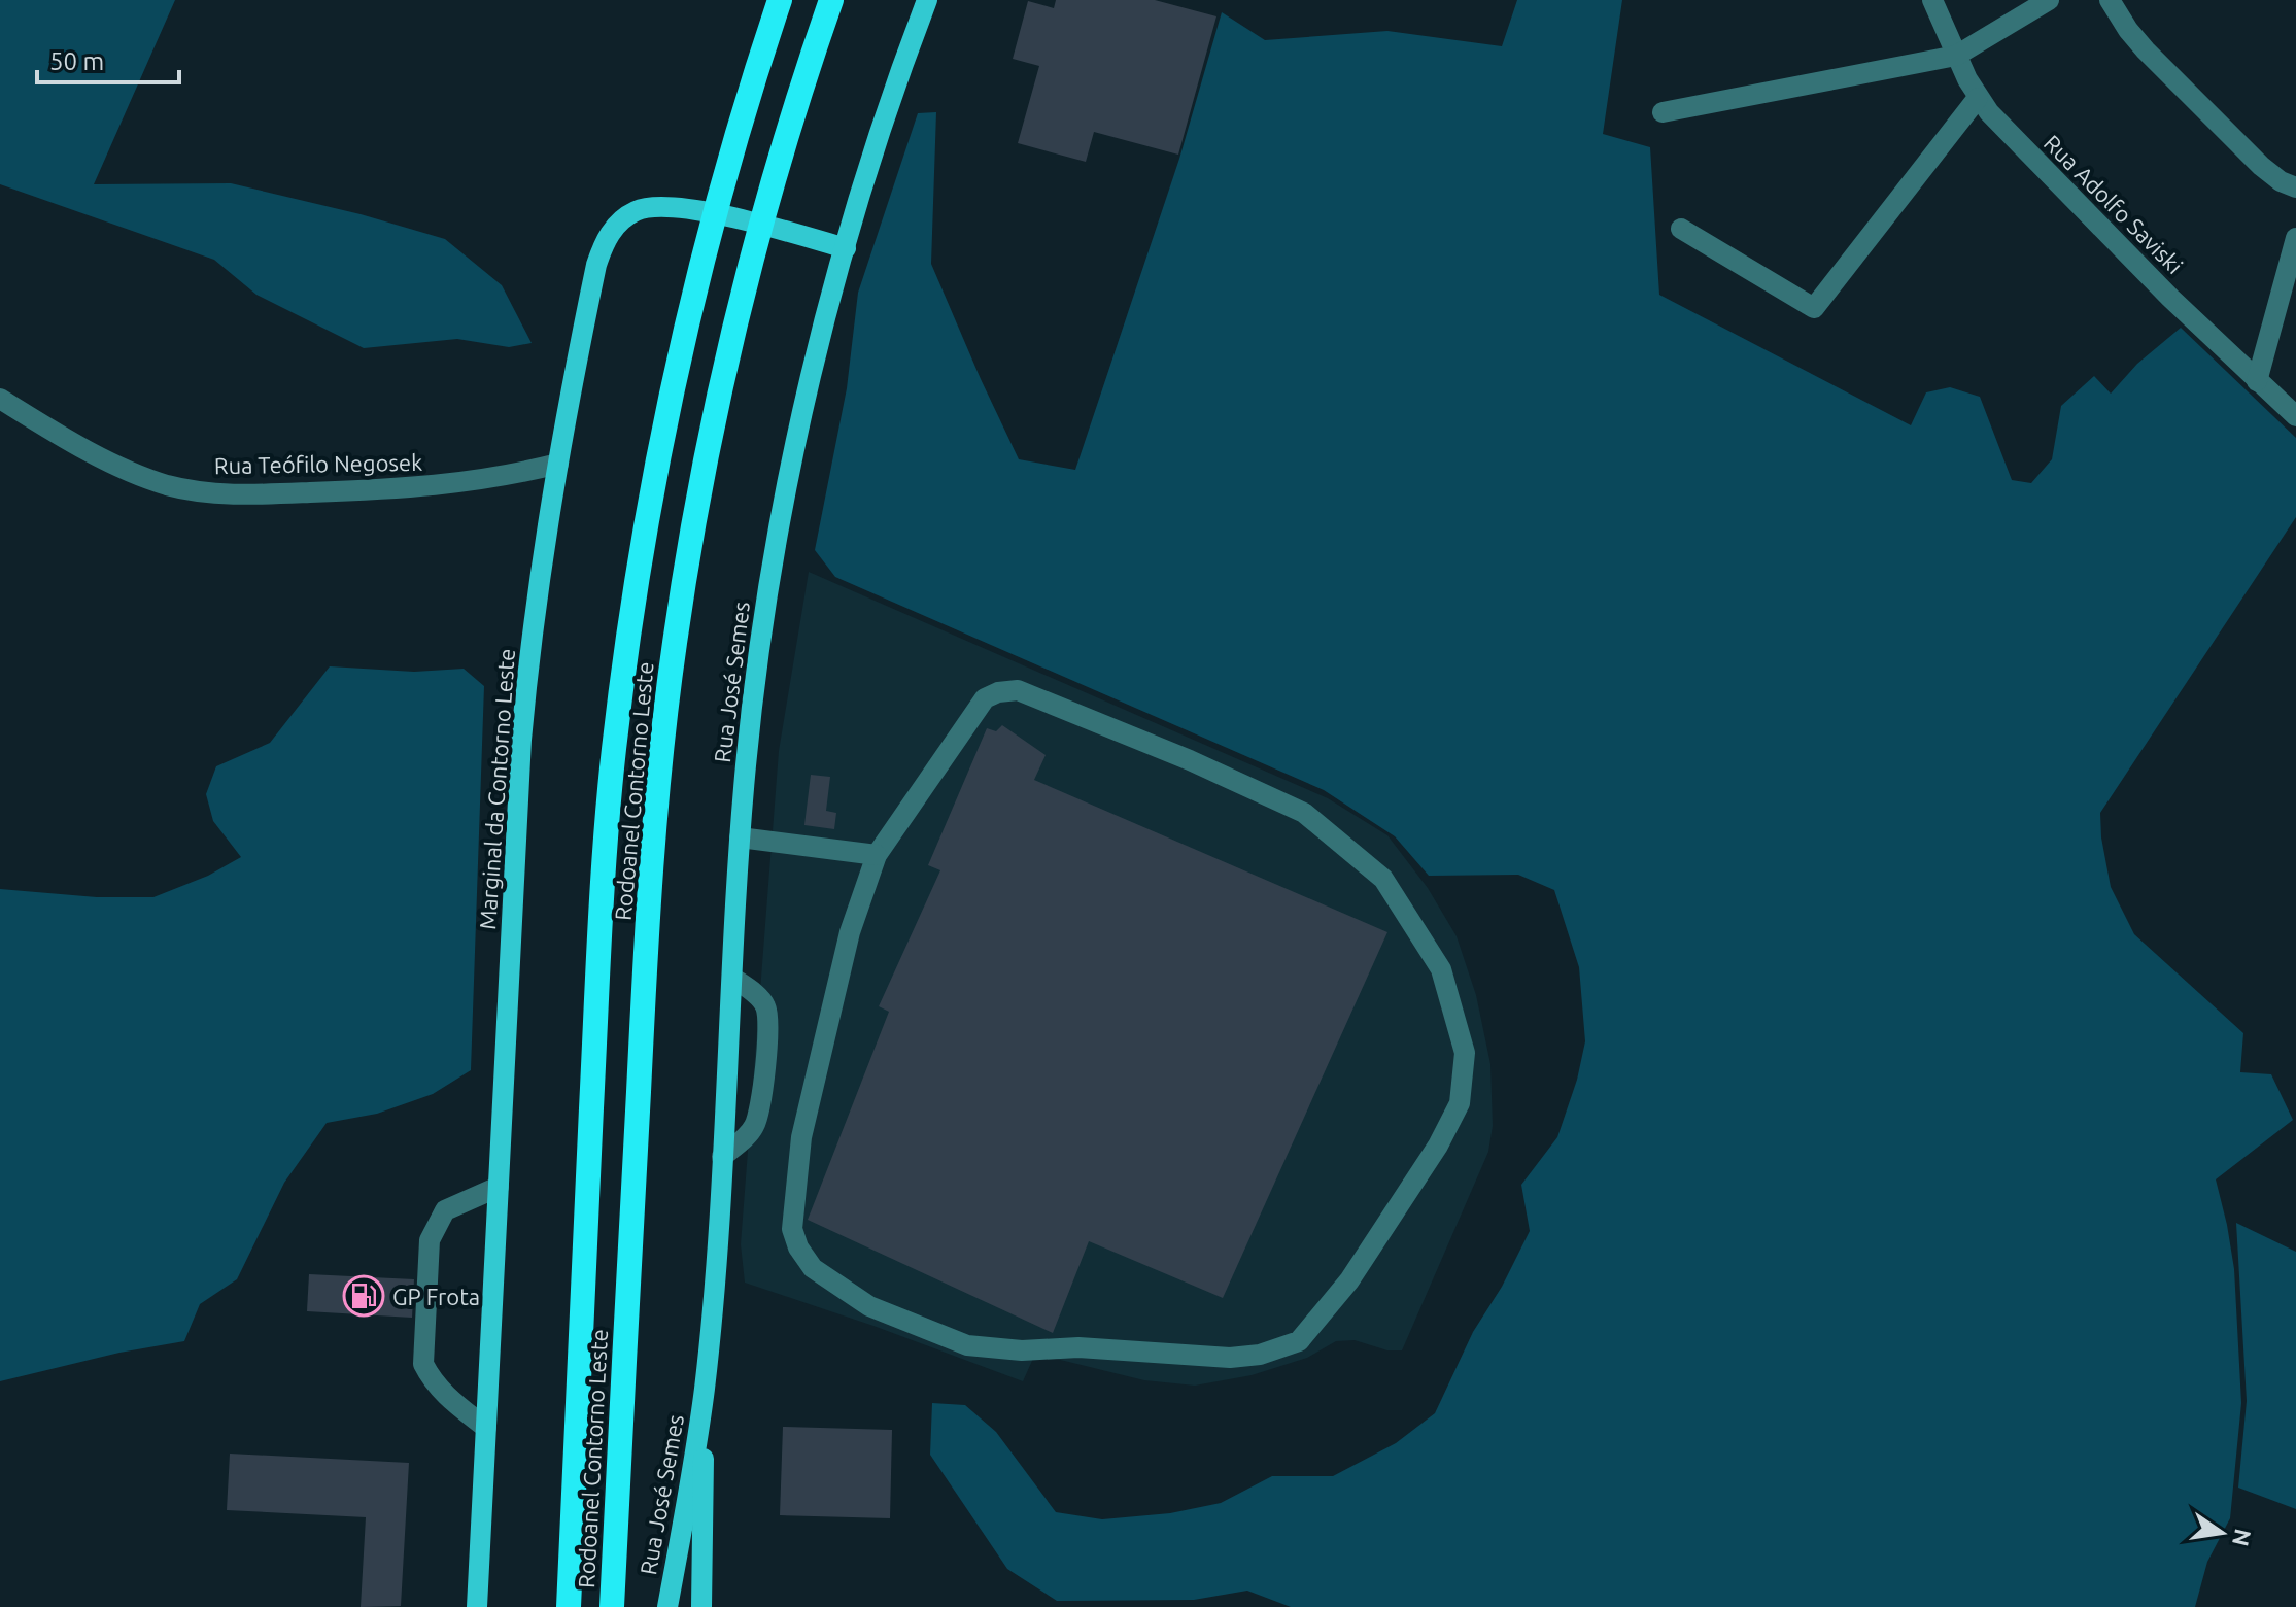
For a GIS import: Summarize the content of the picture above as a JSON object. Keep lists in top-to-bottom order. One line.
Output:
{"streets":{"highway":["Rodoanel Contorno Leste"],"main road":["Rua José Semes","Marginal da Contorno Leste"],"street":["Rua Adolfo Saviski","Rua Teófilo Negosek"]},"crossings":[["Rua Teófilo Negosek","Marginal da Contorno Leste"],["Rua José Semes","Marginal da Contorno Leste"]],"places":{"fuel station":["GP Frota"]},"scale_bar":"50 m","north":"right"}
